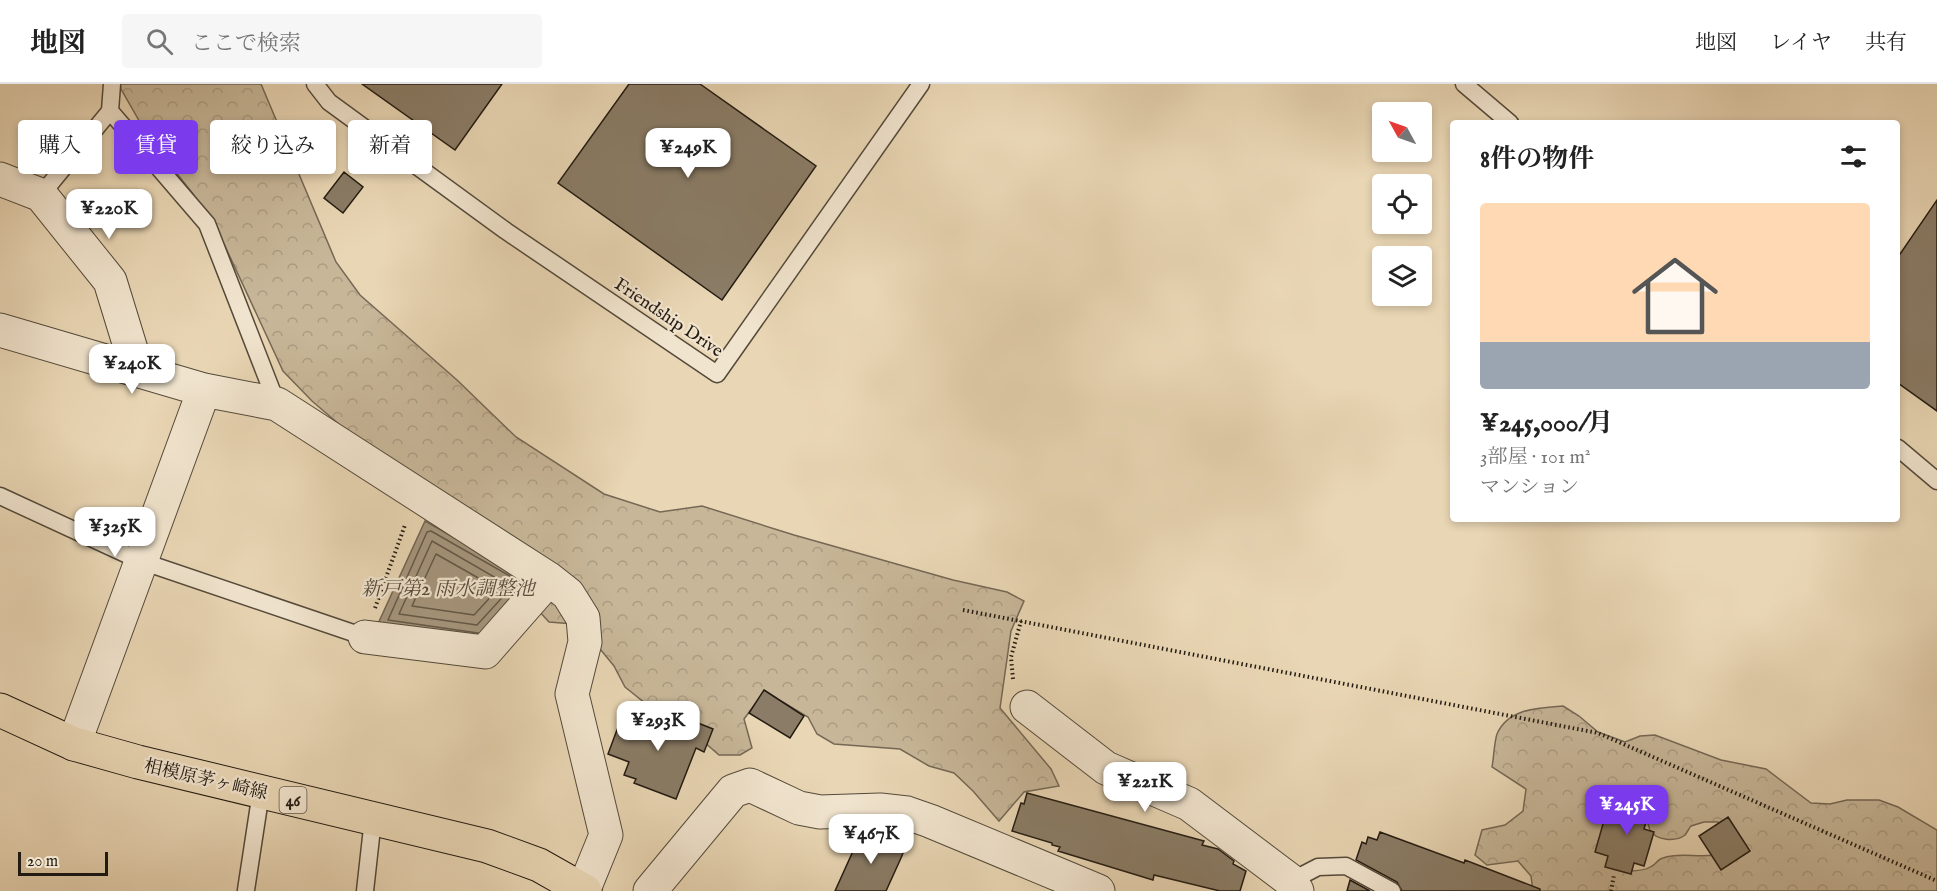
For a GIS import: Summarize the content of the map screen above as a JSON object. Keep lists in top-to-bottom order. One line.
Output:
{"streets":{"main road":["相模原茅ヶ崎線","46"],"lane":["Friendship Drive"]},"water":["新戸第2 雨水調整池"],"scale_bar":"20 m","north":"top left","page":{"header":"地図","search":"ここで検索","nav":["地図","レイヤ","共有"],"chip":["購入","賃貸","絞り込み","新着"],"heading":"8件の物件","price":["¥249K","¥220K","¥240K","¥325K","¥293K","¥221K","¥245K","¥467K"],"list":[{"name":"¥245,000/月","note":"3部屋 · 101 m² · マンション"}],"scale":"20 m"}}
